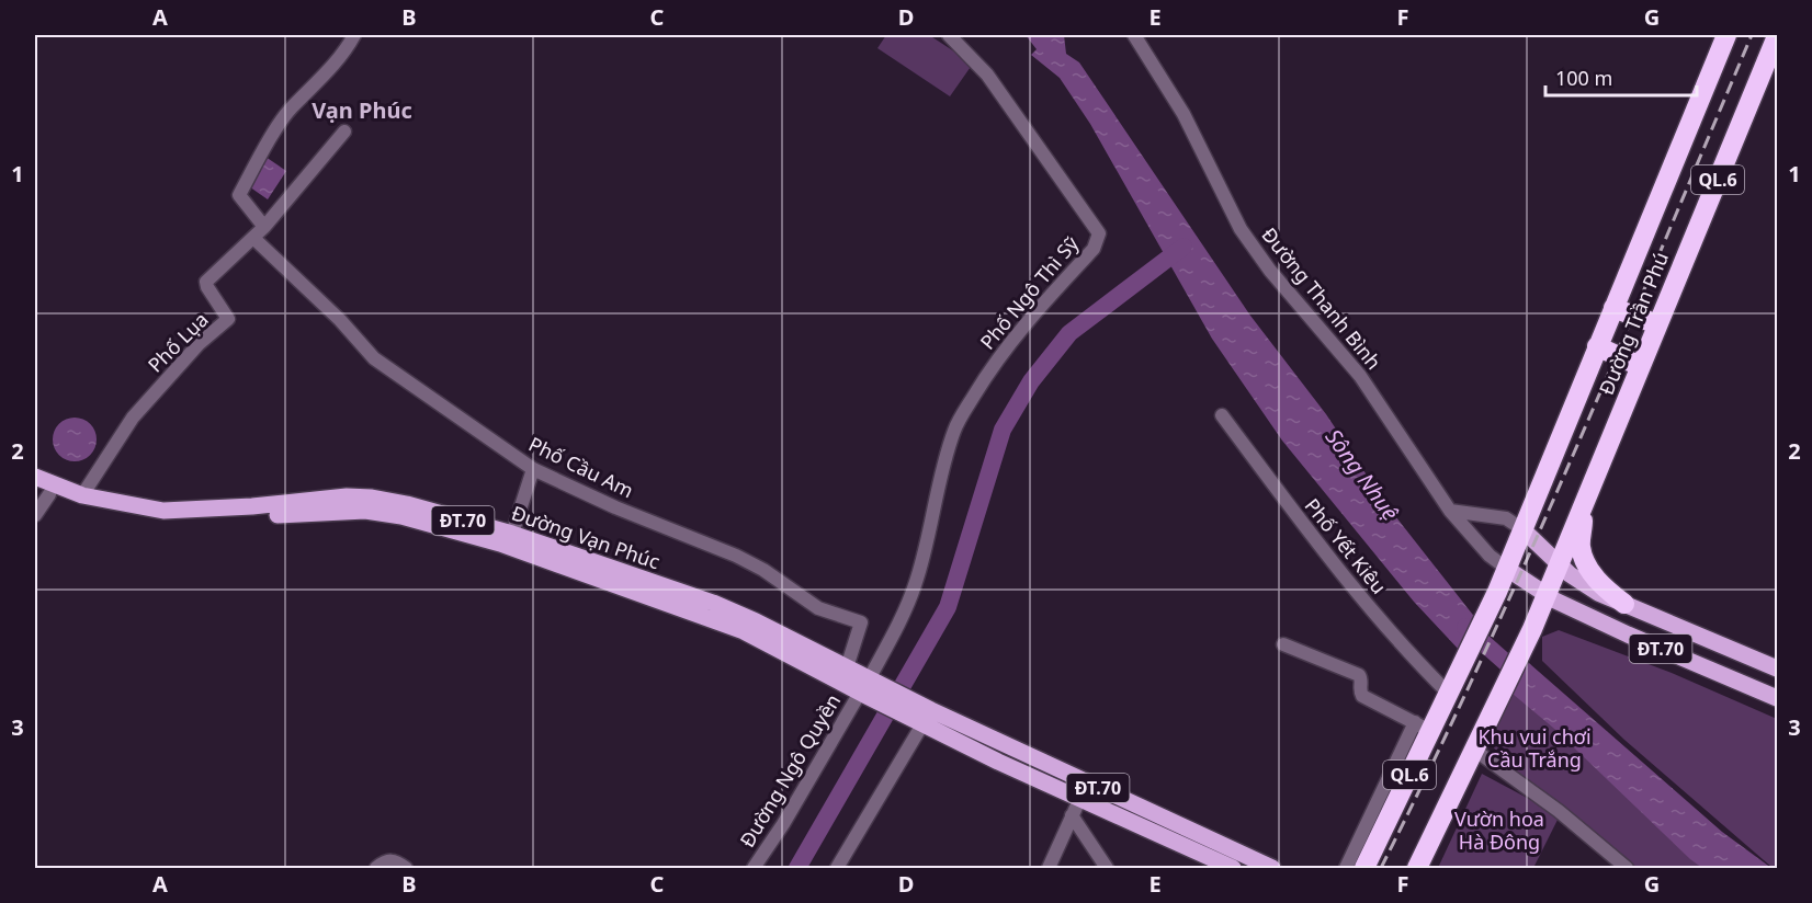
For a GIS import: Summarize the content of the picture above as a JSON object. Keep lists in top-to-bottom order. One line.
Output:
{"streets":{"highway":["QL.6","Đường Trần Phú"],"main road":["ĐT.70","Đường Vạn Phúc"],"street":["Phố Ngô Thì Sỹ","Đường Thanh Bình","Phố Lụa","Phố Cầu Am","Phố Yết Kiêu","Đường Ngô Quyền"]},"crossings":[["QL.6","Đường Trần Phú"],["QL.6","Phố Yết Kiêu"],["Phố Ngô Thì Sỹ","ĐT.70"],["Phố Ngô Thì Sỹ","Đường Vạn Phúc"],["Phố Ngô Thì Sỹ","Đường Ngô Quyền"],["Đường Thanh Bình","Đường Trần Phú"],["Đường Thanh Bình","ĐT.70"],["Đường Trần Phú","ĐT.70"],["Đường Trần Phú","Phố Yết Kiêu"],["Phố Lụa","Phố Cầu Am"],["Phố Lụa","Đường Vạn Phúc"],["Phố Cầu Am","Đường Vạn Phúc"],["ĐT.70","Đường Vạn Phúc"],["ĐT.70","Đường Ngô Quyền"],["Đường Vạn Phúc","Đường Ngô Quyền"]],"districts":["Vạn Phúc"],"water":["Sông Nhuệ"],"parks":["Khu vui chơi Cầu Trắng","Vườn hoa Hà Đông"],"scale_bar":"100 m","grid":{"columns":["A","B","C","D","E","F","G"],"rows":["1","2","3"]}}
